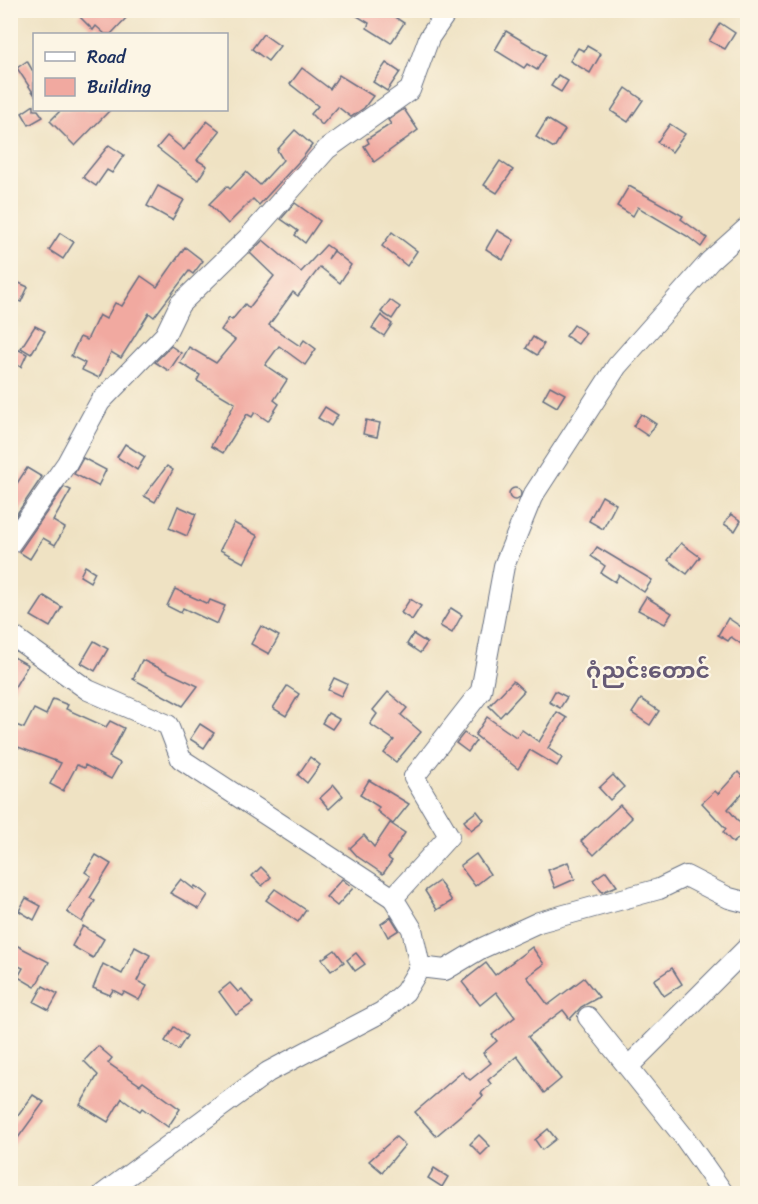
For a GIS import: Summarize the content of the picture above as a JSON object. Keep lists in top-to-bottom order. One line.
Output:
{"districts":["ဂုံညင်းတောင်"],"legend":["Road","Building"]}
